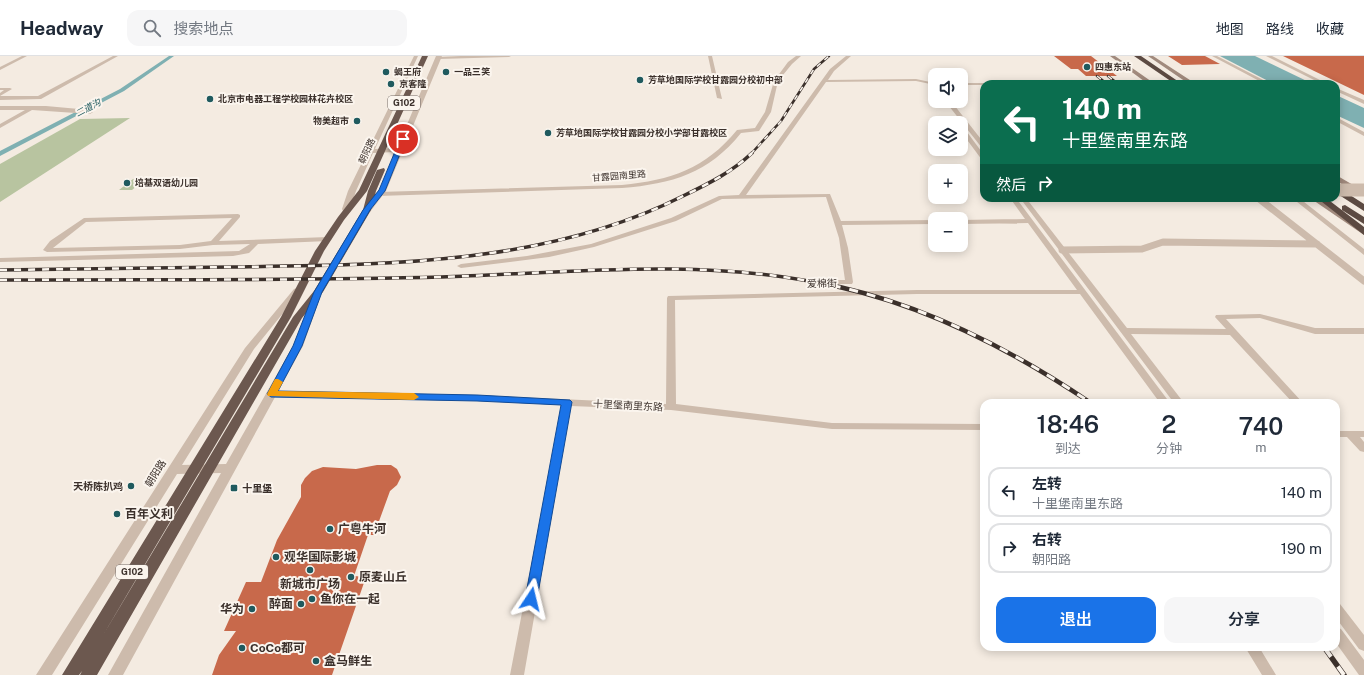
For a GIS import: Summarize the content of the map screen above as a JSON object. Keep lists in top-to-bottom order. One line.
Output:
{"streets":{"highway":["G102","朝阳路"],"street":["甘露园南里路","爱棉街","十里堡南里东路"]},"crossings":[["朝阳路","甘露园南里路"],["朝阳路","十里堡南里东路"],["爱棉街","十里堡南里东路"]],"water":["二道沟"],"places":{"other":["四惠东站","蝎王府","一品三笑","芳草地国际学校甘露园分校初中部","京客隆","北京市电器工程学校园林花卉校区","物美超市","芳草地国际学校甘露园分校小学部甘露校区","培基双语幼儿园","天桥陈扒鸡","百年义利","广粤牛河","观华国际影城","新城市广场","原麦山丘","鱼你在一起","醉面","华为","CoCo都可","盒马鲜生"],"transit":["十里堡"]},"page":{"header":"Headway","search":"搜索地点","nav":["地图","路线","收藏"],"map_buttons":["+","−"],"turn":["140 m","十里堡南里东路"],"then":"然后","eta":["18:46","到达","2","分钟","740","m"],"list":[{"name":"左转","note":"十里堡南里东路","value":"140 m"},{"name":"右转","note":"朝阳路","value":"190 m"}],"buttons":["退出","分享"]}}
